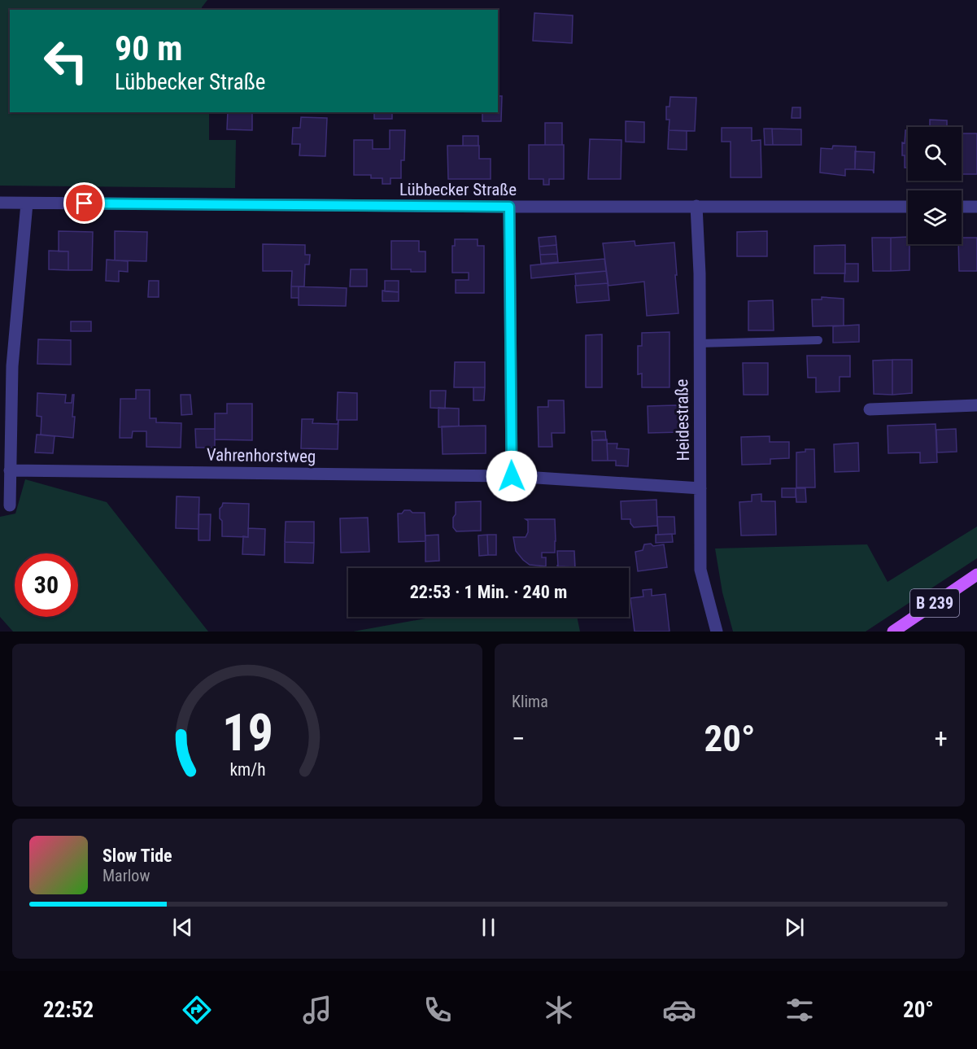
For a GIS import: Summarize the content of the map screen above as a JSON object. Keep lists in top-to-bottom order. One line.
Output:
{"streets":{"main road":["B 239"],"street":["Lübbecker Straße","Heidestraße","Vahrenhorstweg"]},"crossings":[["Lübbecker Straße","Heidestraße"],["Heidestraße","Vahrenhorstweg"]],"page":{"turn":["90 m","Lübbecker Straße"],"limit":"30","trip":"22:53 · 1 Min. · 240 m","tile":"Klima","heat":["−","20°","+"],"song":["Slow Tide","Marlow"],"tabs":["22:52","20°"],"gauge":["19","km/h"]}}
